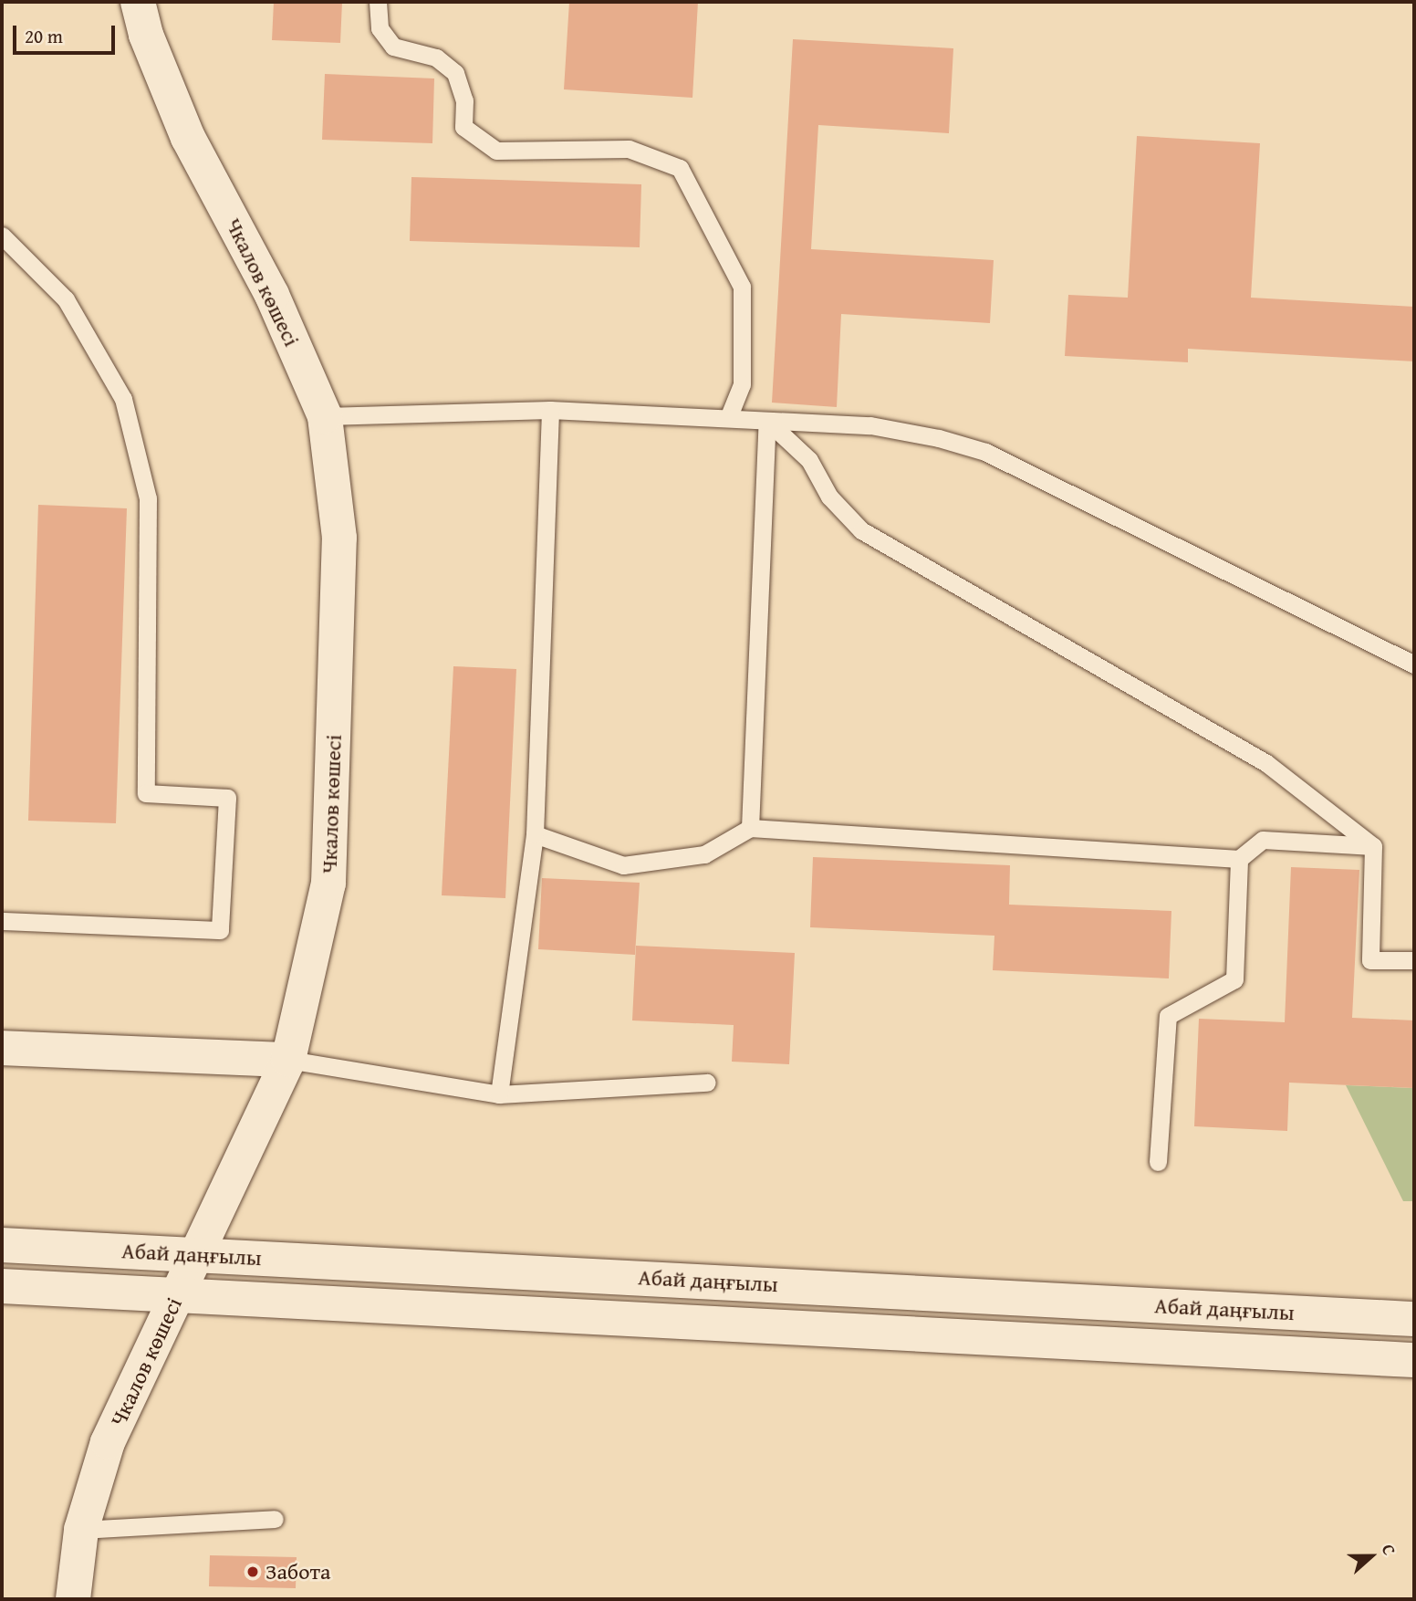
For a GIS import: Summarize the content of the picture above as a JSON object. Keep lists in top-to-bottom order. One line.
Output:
{"streets":{"main road":["Чкалов көшесі","Абай даңғылы"]},"crossings":[["Чкалов көшесі","Абай даңғылы"]],"places":["Забота"],"scale_bar":"20 m","north":"right"}
